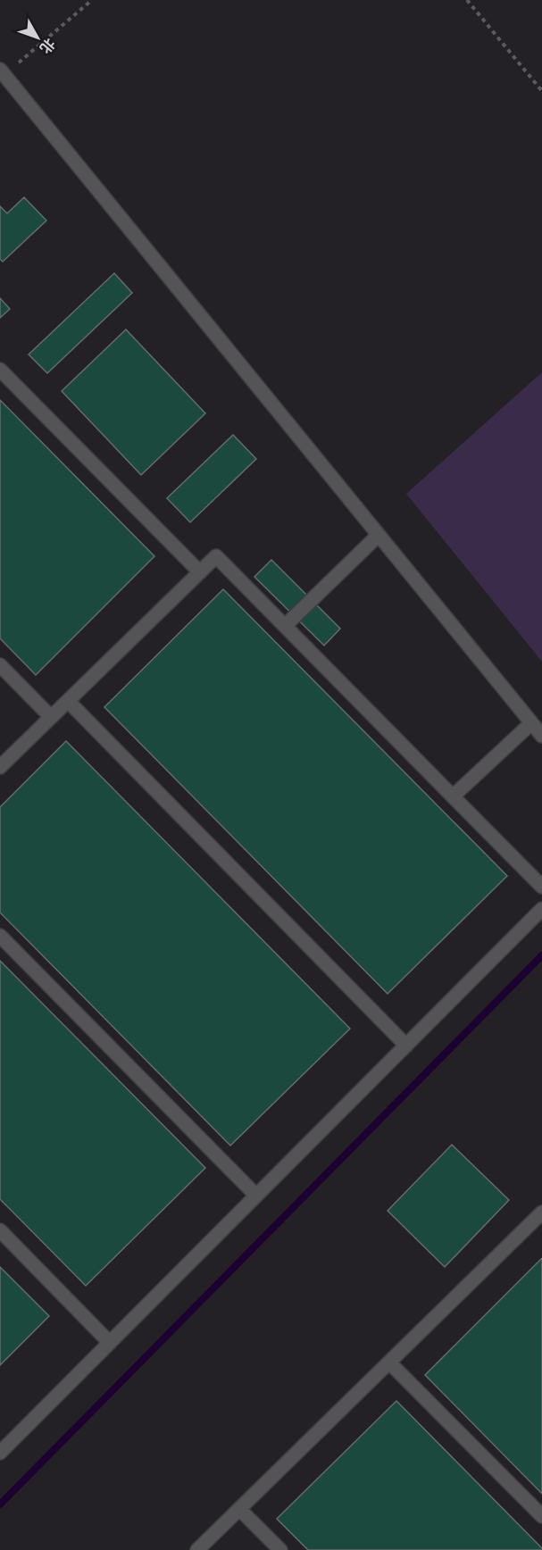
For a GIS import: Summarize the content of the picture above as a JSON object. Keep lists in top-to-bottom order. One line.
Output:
{"north":"bottom right"}
